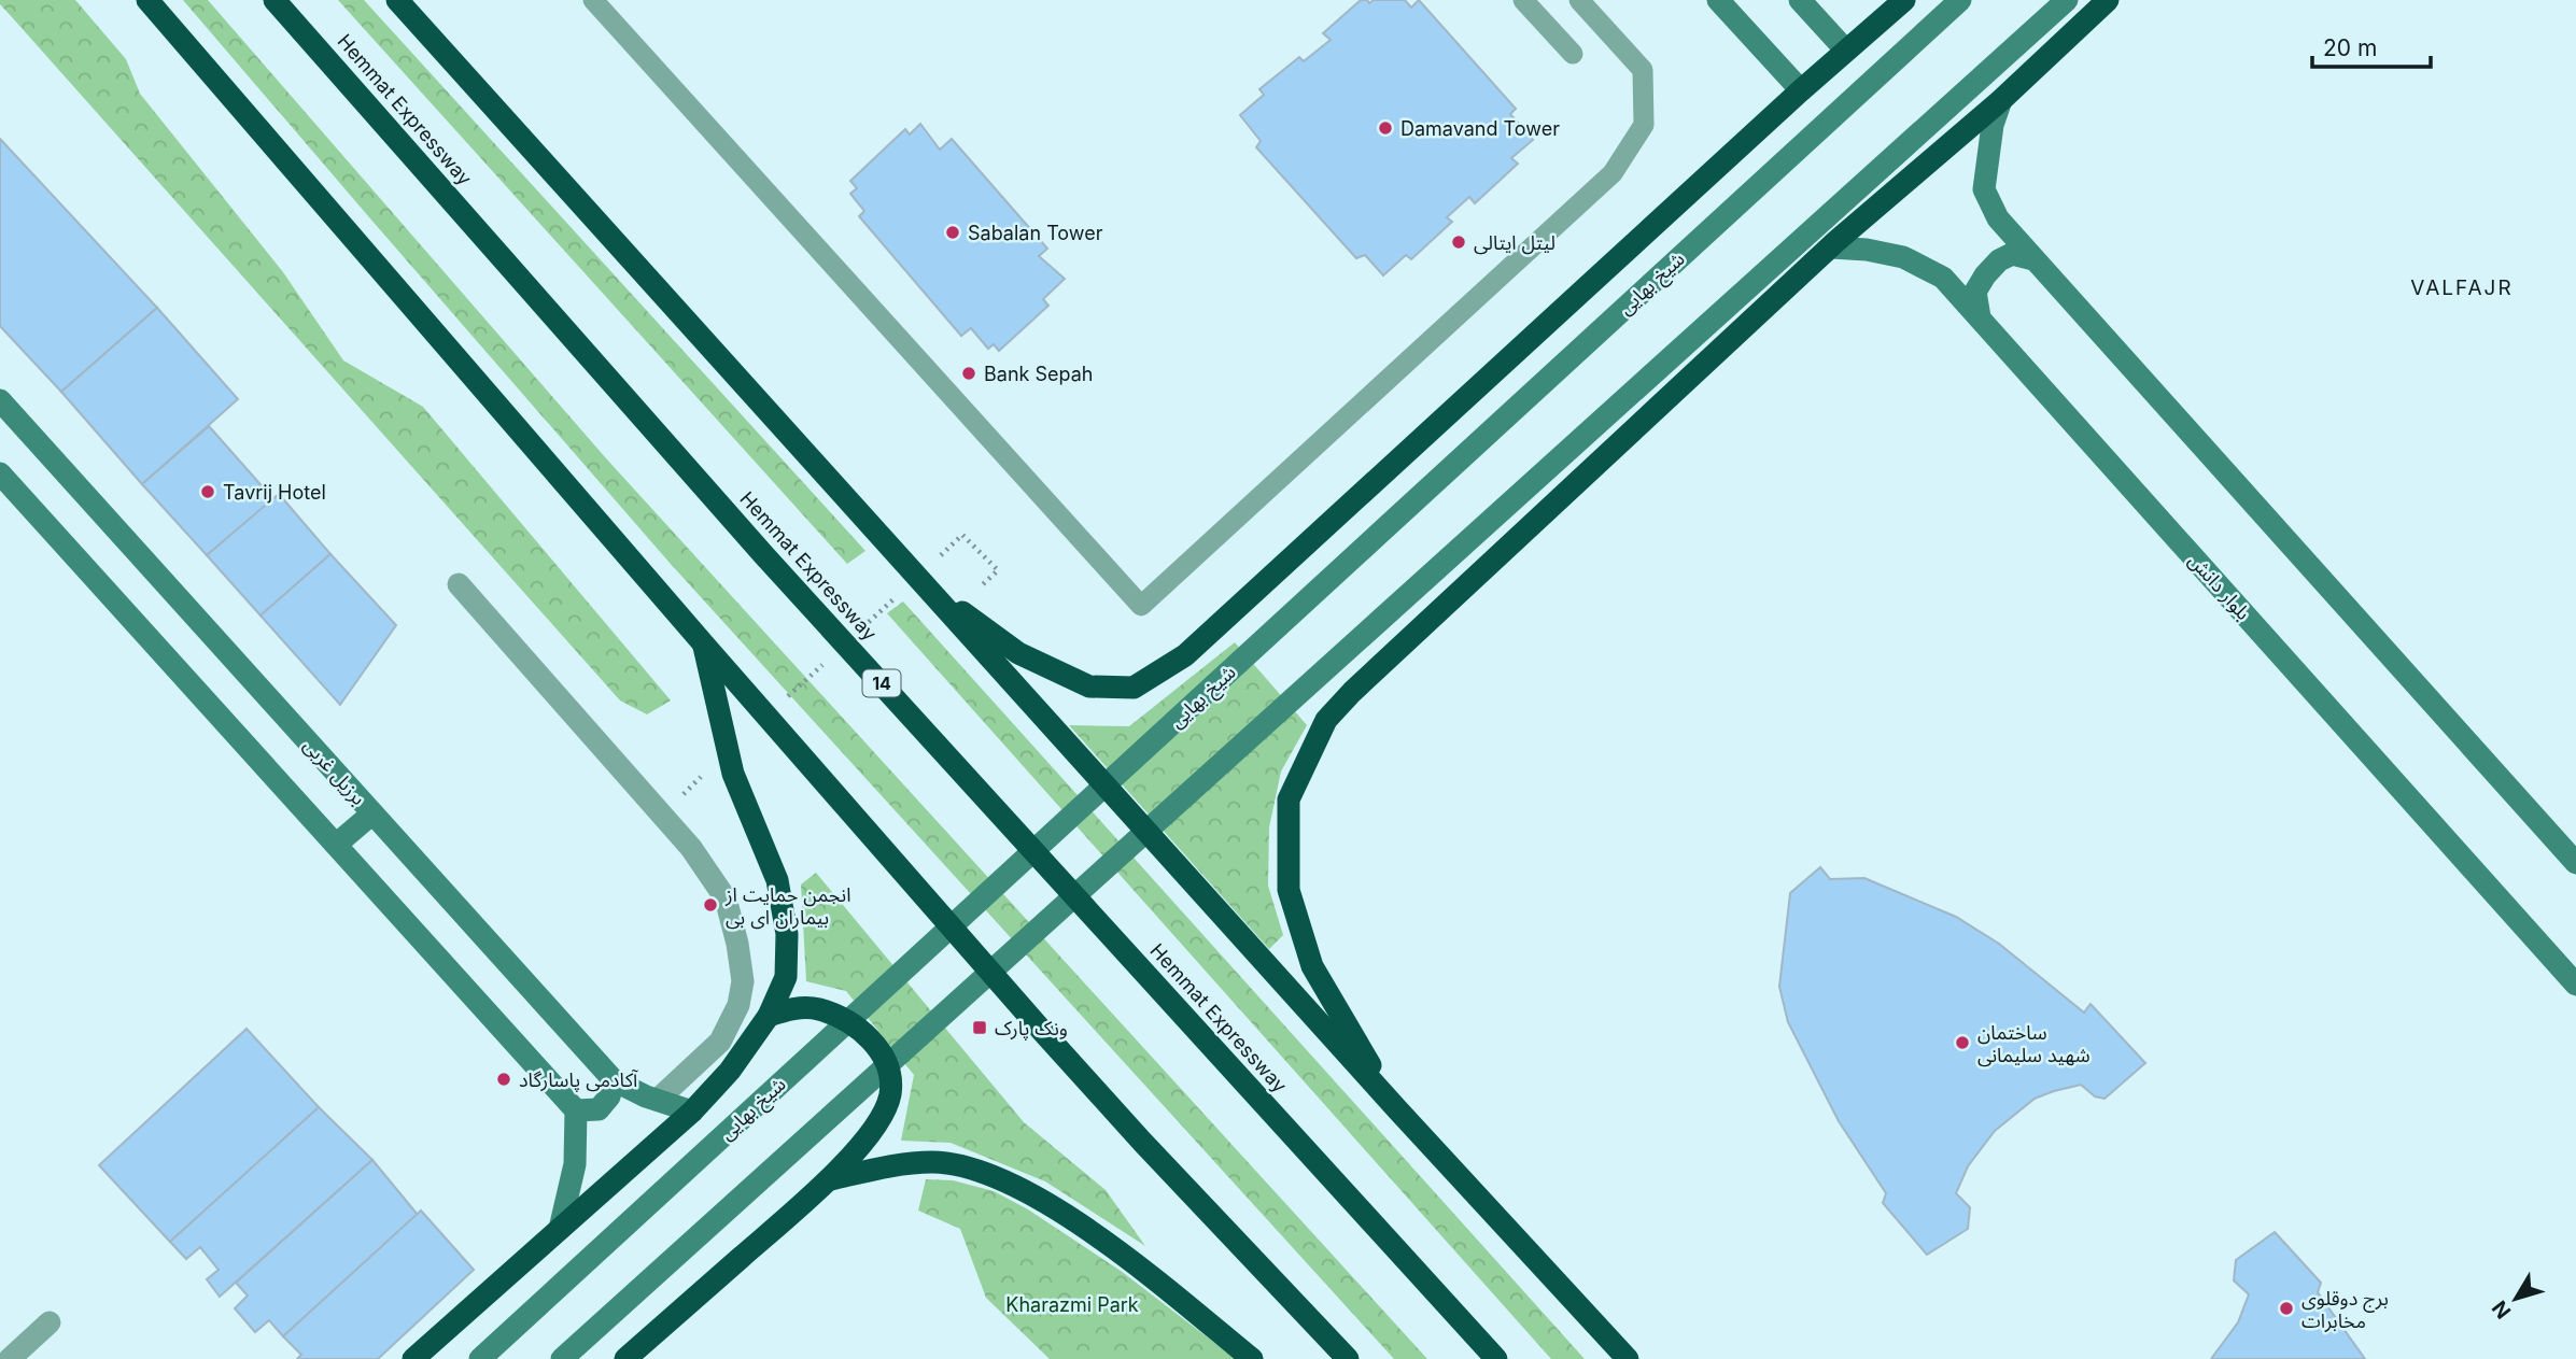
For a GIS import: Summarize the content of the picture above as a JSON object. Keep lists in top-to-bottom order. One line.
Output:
{"streets":{"highway":["Hemmat Expressway","14"],"street":["شیخ بهایی","بلوار دانش","برزیل غربی"]},"districts":["VALFAJR"],"parks":["Kharazmi Park"],"places":{"other":["Damavand Tower","Sabalan Tower","لیتل ایتالی","Bank Sepah","Tavrij Hotel","انجمن حمایت از بیماران ای بی","ساختمان شهید سلیمانی","آکادمی پاسارگاد","برج دوقلوی مخابرات"],"transit":["ونک پارک"]},"scale_bar":"20 m","north":"bottom left"}
